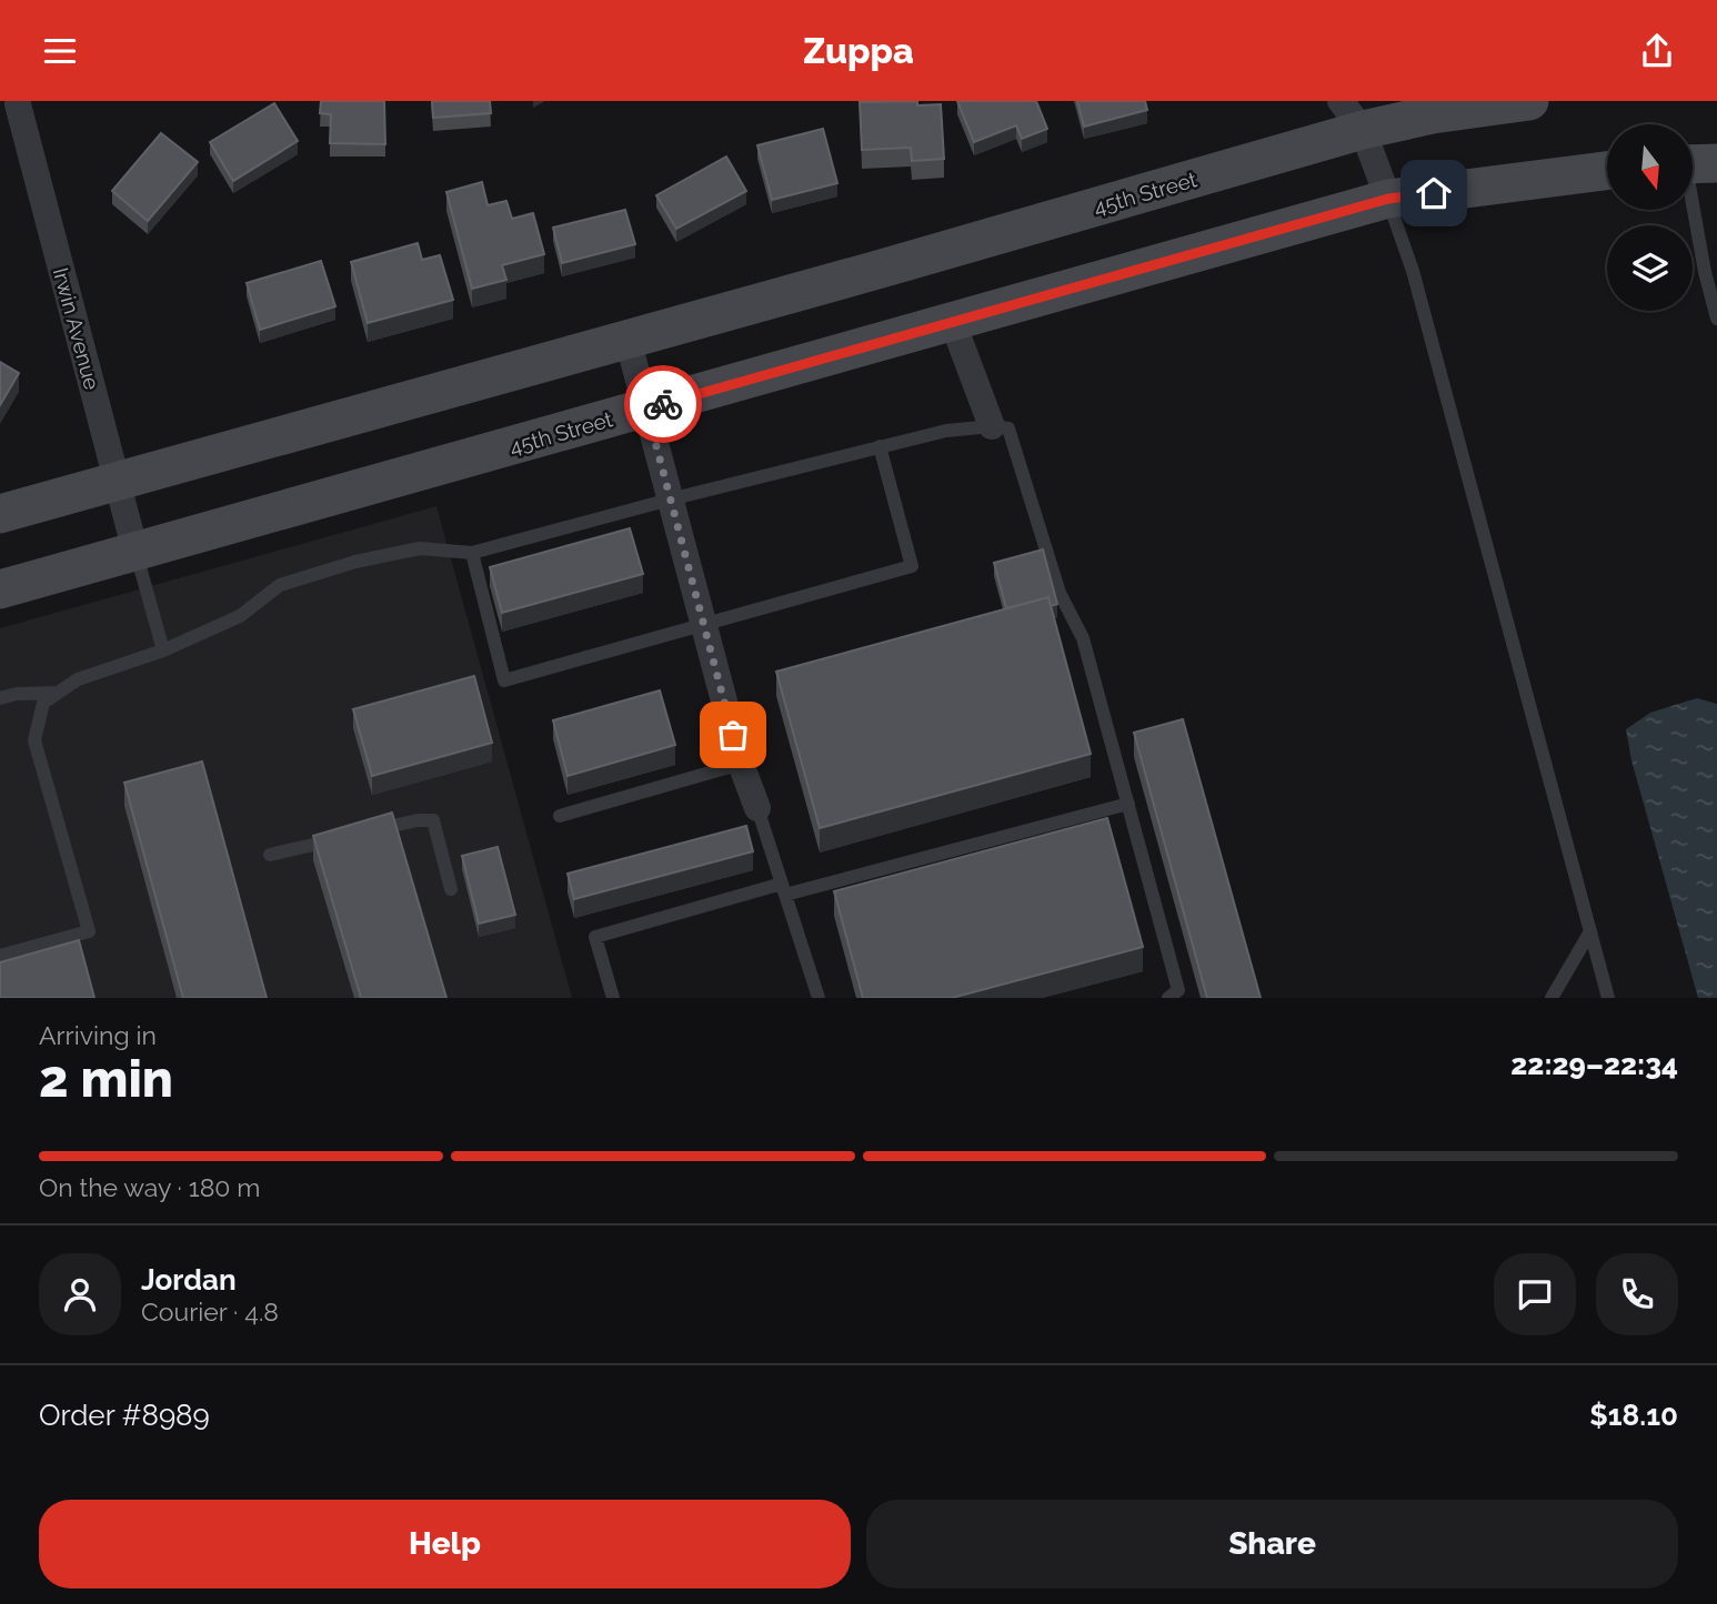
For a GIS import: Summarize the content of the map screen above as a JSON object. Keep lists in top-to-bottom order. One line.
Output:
{"streets":{"main road":["45th Street"],"street":["Irwin Avenue"]},"crossings":[["45th Street","Irwin Avenue"]],"north":"bottom","page":{"header":"Zuppa","heading":["2 min","Arriving in","22:29–22:34"],"panel":["Jordan","Courier · 4.8","Order #8989","$18.10"],"bar":"On the way · 180 m","buttons":["Help","Share"]}}
